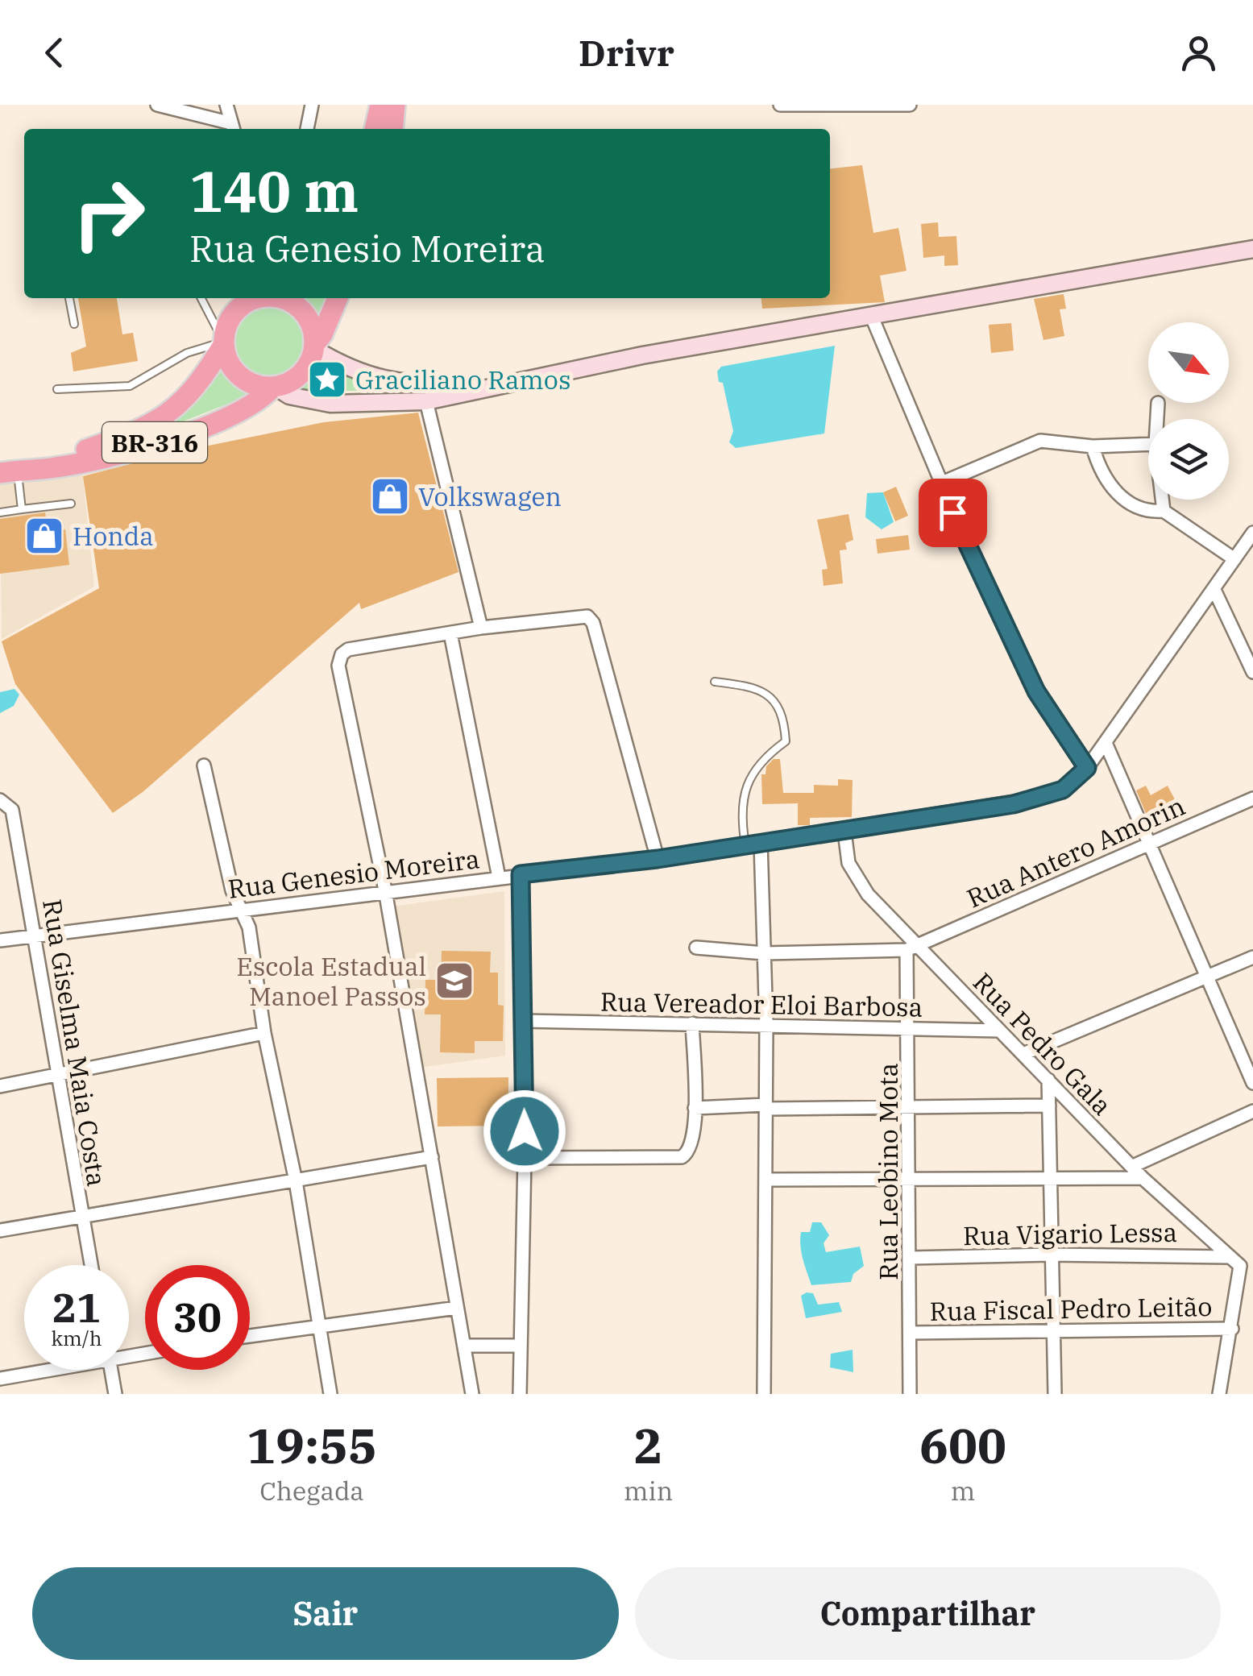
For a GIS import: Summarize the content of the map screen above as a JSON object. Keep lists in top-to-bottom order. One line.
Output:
{"streets":{"highway":["BR-316"],"street":["Rua Antero Amorin","Rua Genesio Moreira","Rua Vereador Eloi Barbosa","Rua Giselma Maia Costa","Rua Pedro Gala","Rua Leobino Mota","Rua Vigario Lessa","Rua Fiscal Pedro Leitão"]},"crossings":[["Rua Antero Amorin","Rua Pedro Gala"],["Rua Antero Amorin","Rua Leobino Mota"],["Rua Genesio Moreira","Rua Giselma Maia Costa"],["Rua Genesio Moreira","Rua Pedro Gala"],["Rua Vereador Eloi Barbosa","Rua Pedro Gala"],["Rua Vereador Eloi Barbosa","Rua Leobino Mota"],["Rua Pedro Gala","Rua Leobino Mota"],["Rua Pedro Gala","Rua Vigario Lessa"],["Rua Leobino Mota","Rua Vigario Lessa"],["Rua Leobino Mota","Rua Fiscal Pedro Leitão"]],"places":{"place":["Graciliano Ramos"],"shop":["Volkswagen","Honda"],"school or university":["Escola Estadual Manoel Passos"]},"north":"bottom right","page":{"header":"Drivr","turn":["140 m","Rua Genesio Moreira"],"speed":"21 km/h","limit":"30","eta":["19:55","Chegada","2","min","600","m"],"buttons":["Sair","Compartilhar"]}}
